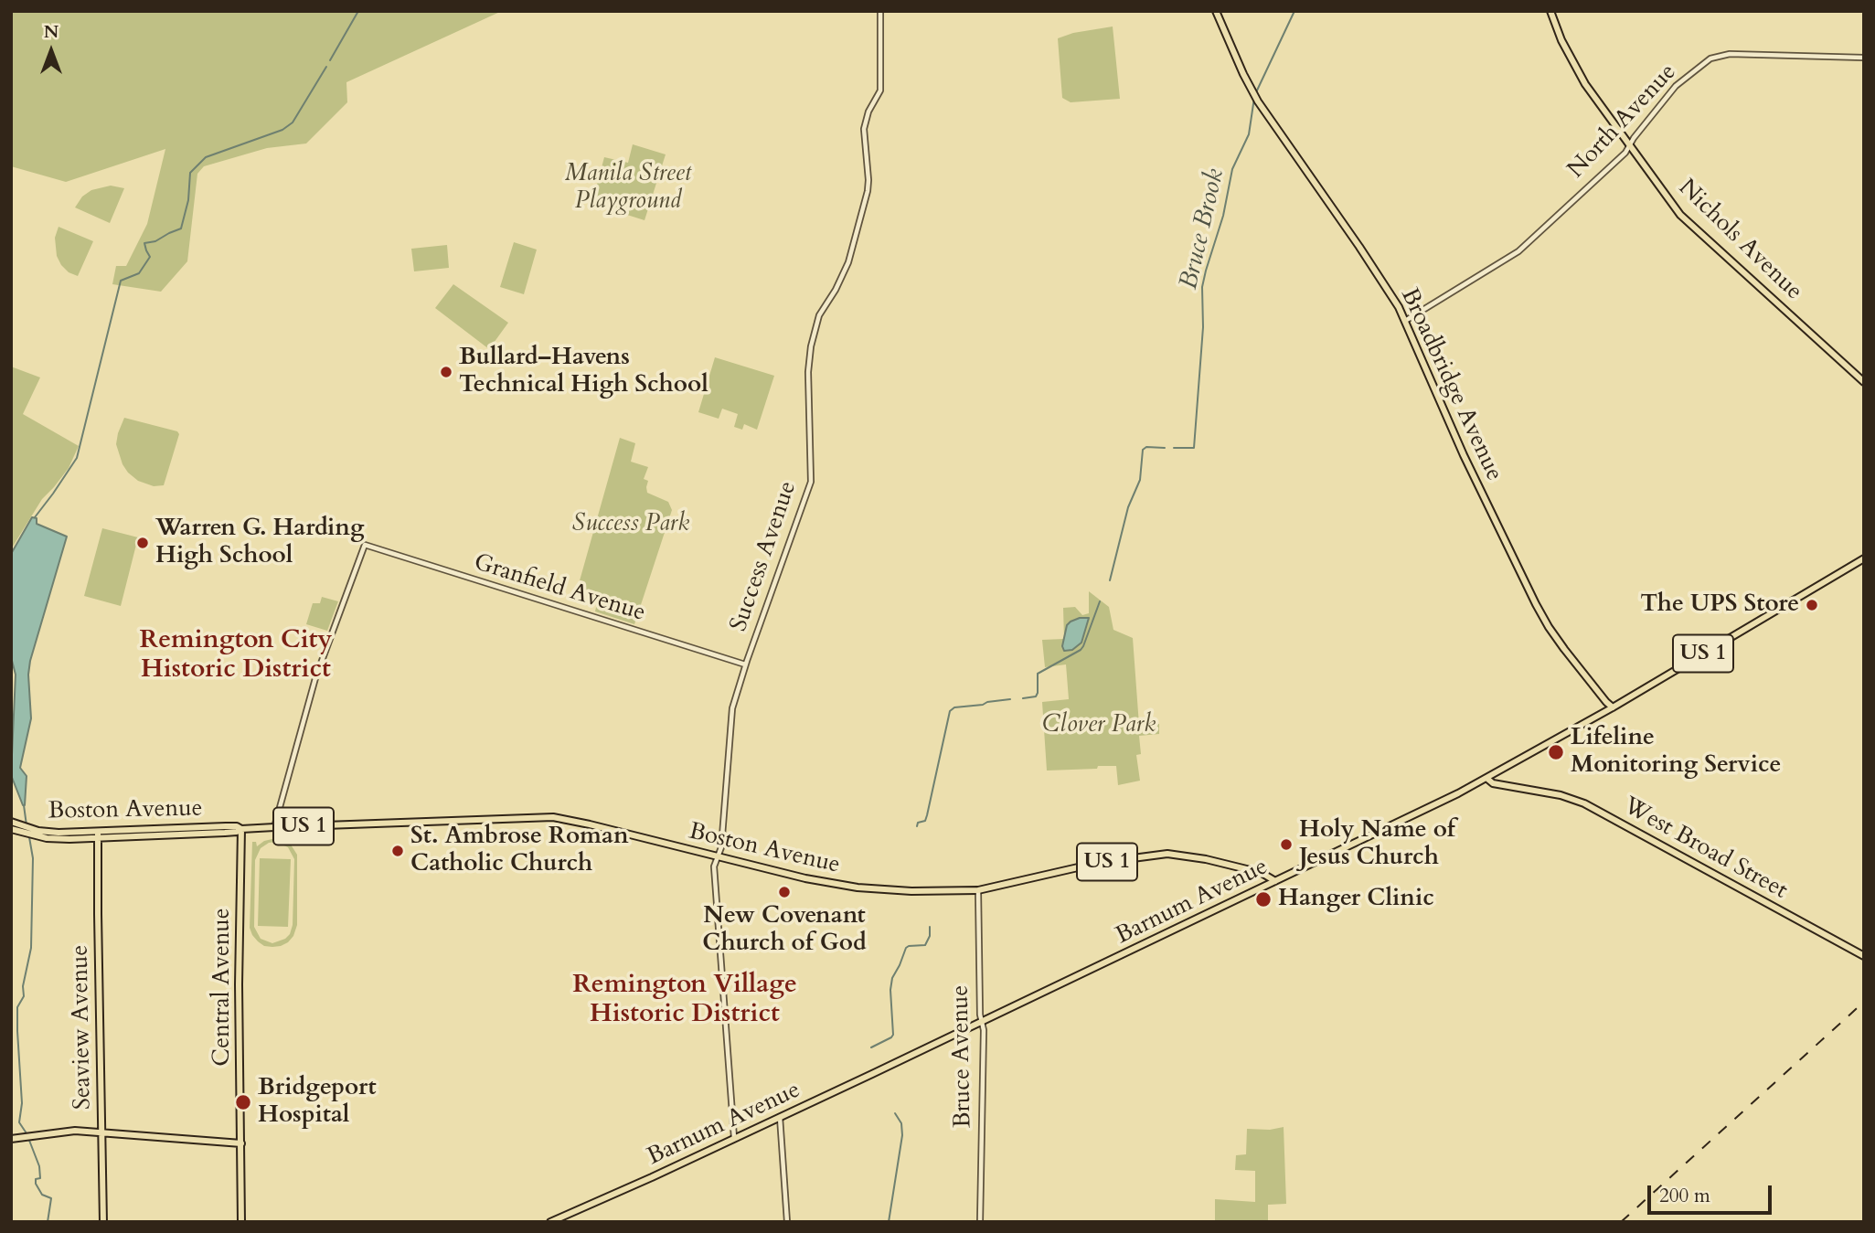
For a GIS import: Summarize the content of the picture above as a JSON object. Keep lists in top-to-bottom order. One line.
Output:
{"streets":{"main road":["Nichols Avenue","Broadbridge Avenue","US 1","Boston Avenue","West Broad Street","Barnum Avenue","Central Avenue","Seaview Avenue"],"street":["North Avenue","Success Avenue","Granfield Avenue","Bruce Avenue"]},"crossings":[["North Avenue","Nichols Avenue"],["North Avenue","Broadbridge Avenue"],["Broadbridge Avenue","Barnum Avenue"],["Success Avenue","Granfield Avenue"],["Success Avenue","Boston Avenue"],["Success Avenue","Barnum Avenue"],["Granfield Avenue","Boston Avenue"],["Boston Avenue","Barnum Avenue"],["Boston Avenue","Central Avenue"],["Boston Avenue","Seaview Avenue"],["Boston Avenue","Bruce Avenue"],["West Broad Street","Barnum Avenue"],["Barnum Avenue","Bruce Avenue"]],"districts":["Remington City Historic District","Remington Village Historic District"],"water":["Bruce Brook"],"parks":["Manila Street Playground","Success Park","Clover Park"],"places":["Bullard–Havens Technical High School","Warren G. Harding High School","The UPS Store","Lifeline Monitoring Service","Holy Name of Jesus Church","St. Ambrose Roman Catholic Church","New Covenant Church of God","Hanger Clinic","Bridgeport Hospital"],"scale_bar":"200 m","north":"top"}
